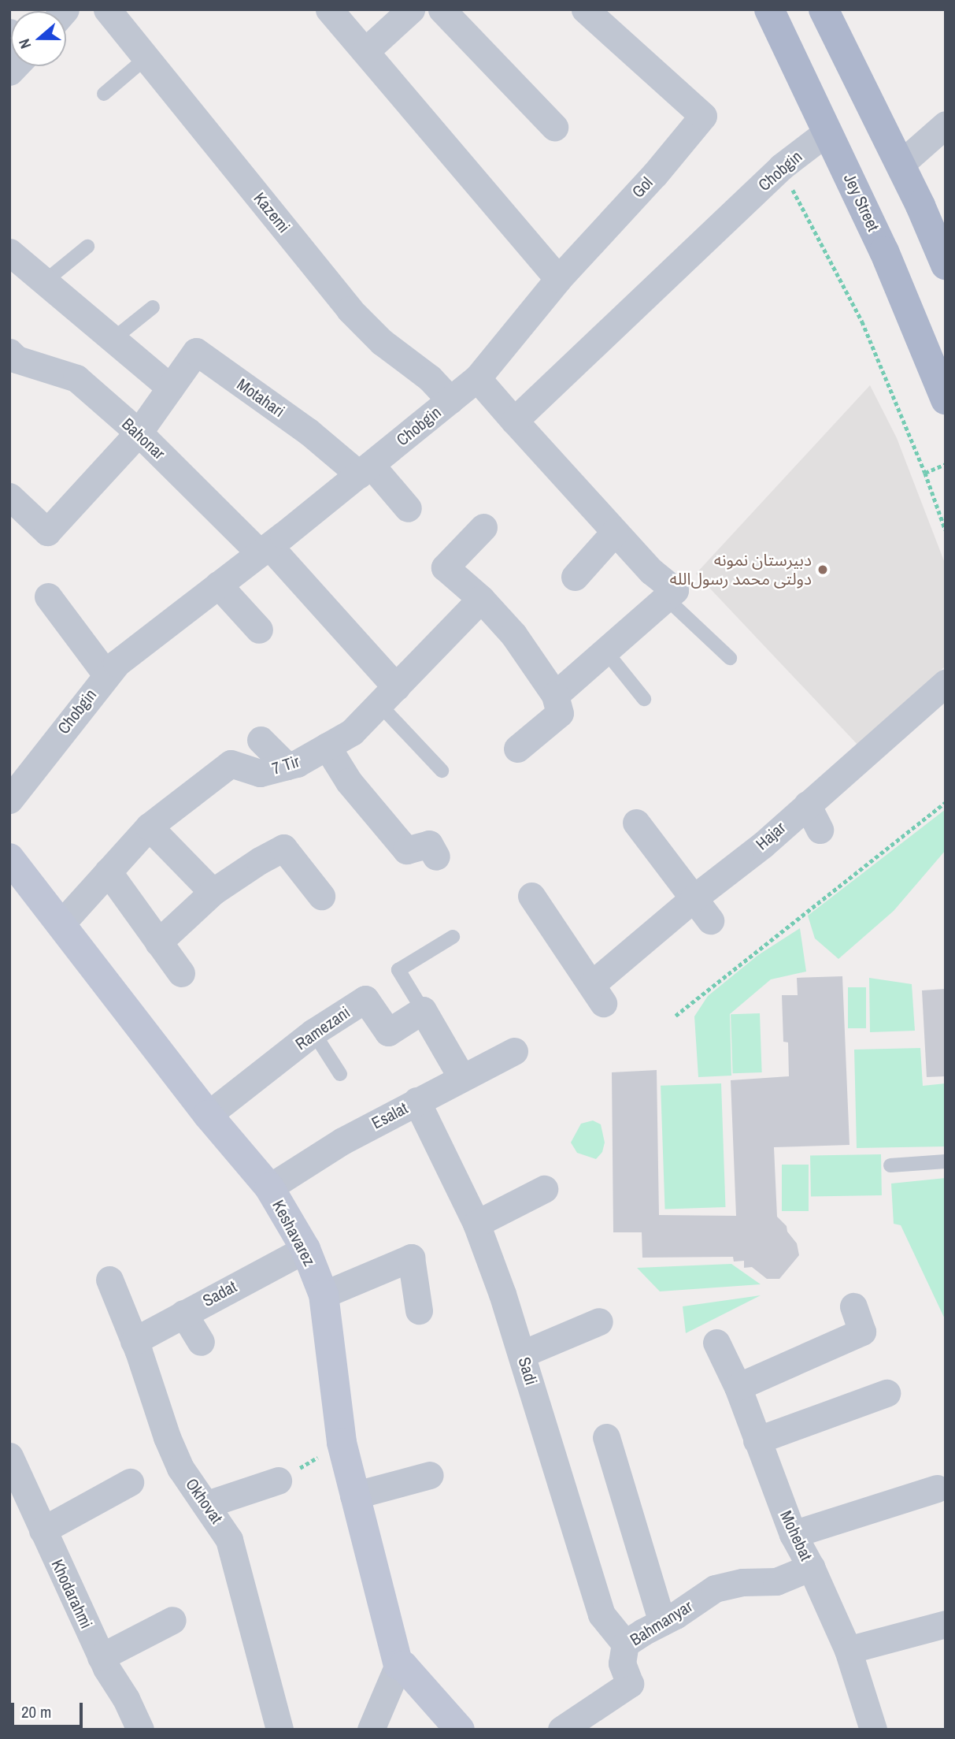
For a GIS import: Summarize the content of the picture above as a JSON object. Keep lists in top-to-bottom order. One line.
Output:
{"streets":{"main road":["Jey Street"],"street":["Chobgin","Gol","Kazemi","Motahari","Bahonar","7 Tir","Hajar","Ramezani","Esalat","Keshavarez","Sadat","Sadi","Okhovat","Mohebat","Khodarahmi","Bahmanyar"]},"crossings":[["Chobgin","Gol"],["Chobgin","Jey Street"],["Chobgin","Kazemi"],["Chobgin","Motahari"],["Chobgin","Bahonar"],["Motahari","Bahonar"],["Bahonar","7 Tir"],["7 Tir","Keshavarez"],["Ramezani","Keshavarez"],["Esalat","Keshavarez"],["Esalat","Sadi"],["Keshavarez","Sadat"],["Sadat","Okhovat"],["Sadi","Bahmanyar"],["Mohebat","Bahmanyar"]],"places":["دبیرستان نمونه دولتی محمد رسول‌الله"],"scale_bar":"20 m","north":"left"}
